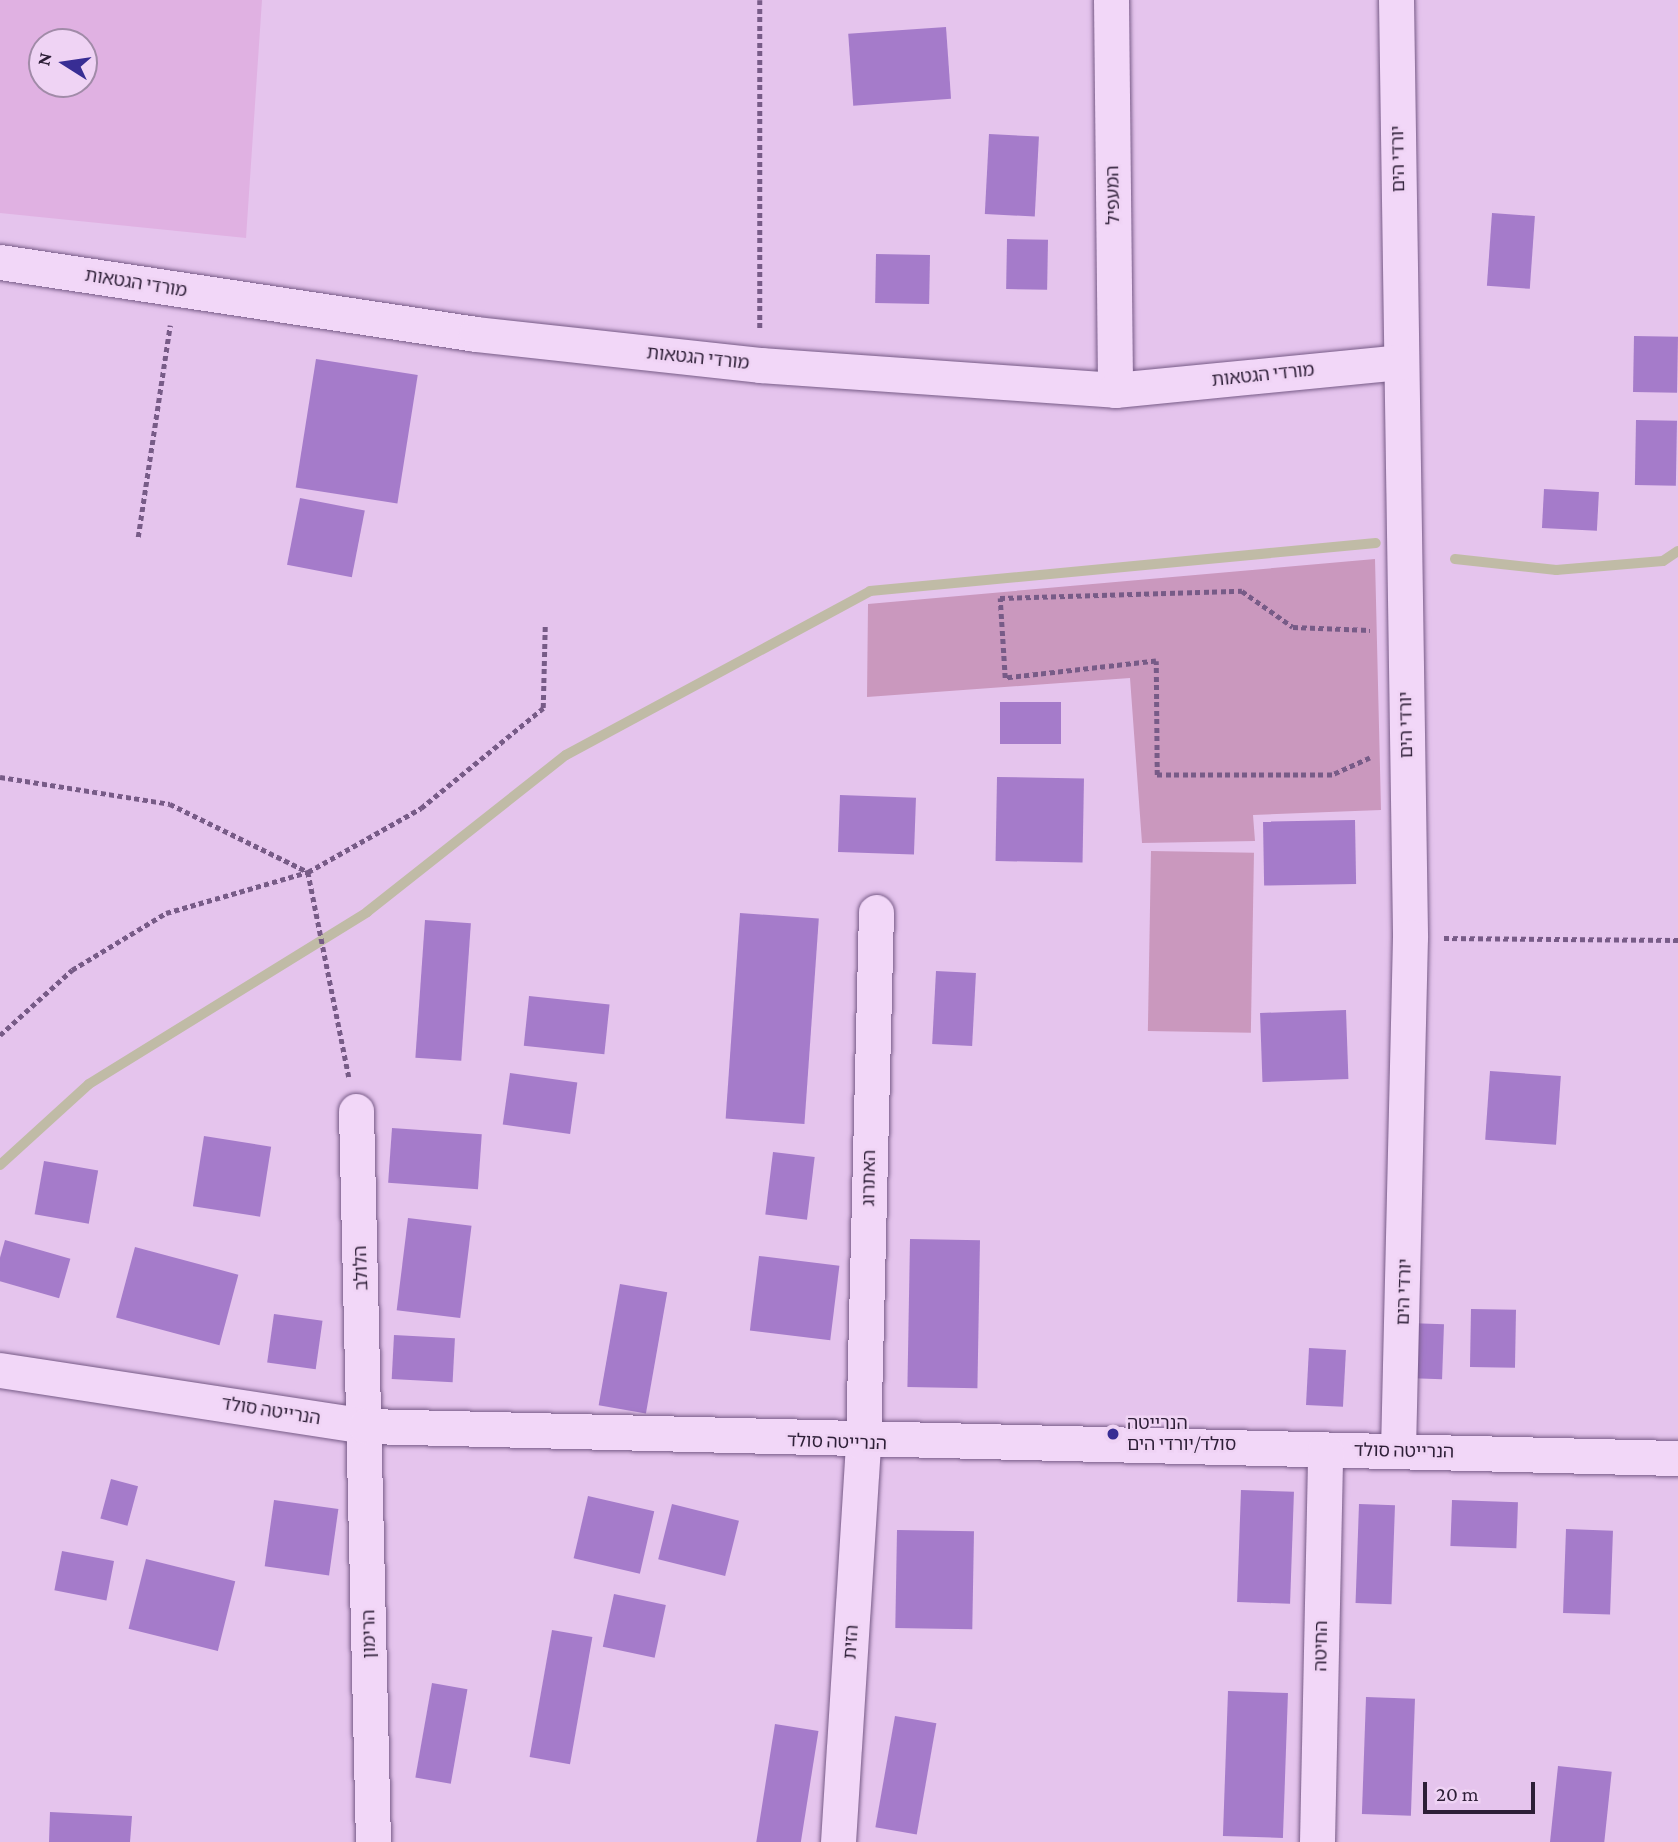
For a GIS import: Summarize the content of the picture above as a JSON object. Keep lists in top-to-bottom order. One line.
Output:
{"streets":{"street":["יורדי הים","המעפיל","מורדי הגטאות","האתרוג","הלולב","הנרייטה סולד","הרימון","הזית","החיטה"]},"crossings":[["יורדי הים","מורדי הגטאות"],["יורדי הים","הנרייטה סולד"],["המעפיל","מורדי הגטאות"],["האתרוג","הנרייטה סולד"],["האתרוג","הזית"],["הלולב","הנרייטה סולד"],["הלולב","הרימון"],["הנרייטה סולד","הרימון"],["הנרייטה סולד","הזית"],["הנרייטה סולד","החיטה"]],"places":["הנרייטה סולד/יורדי הים"],"scale_bar":"20 m","north":"left"}
